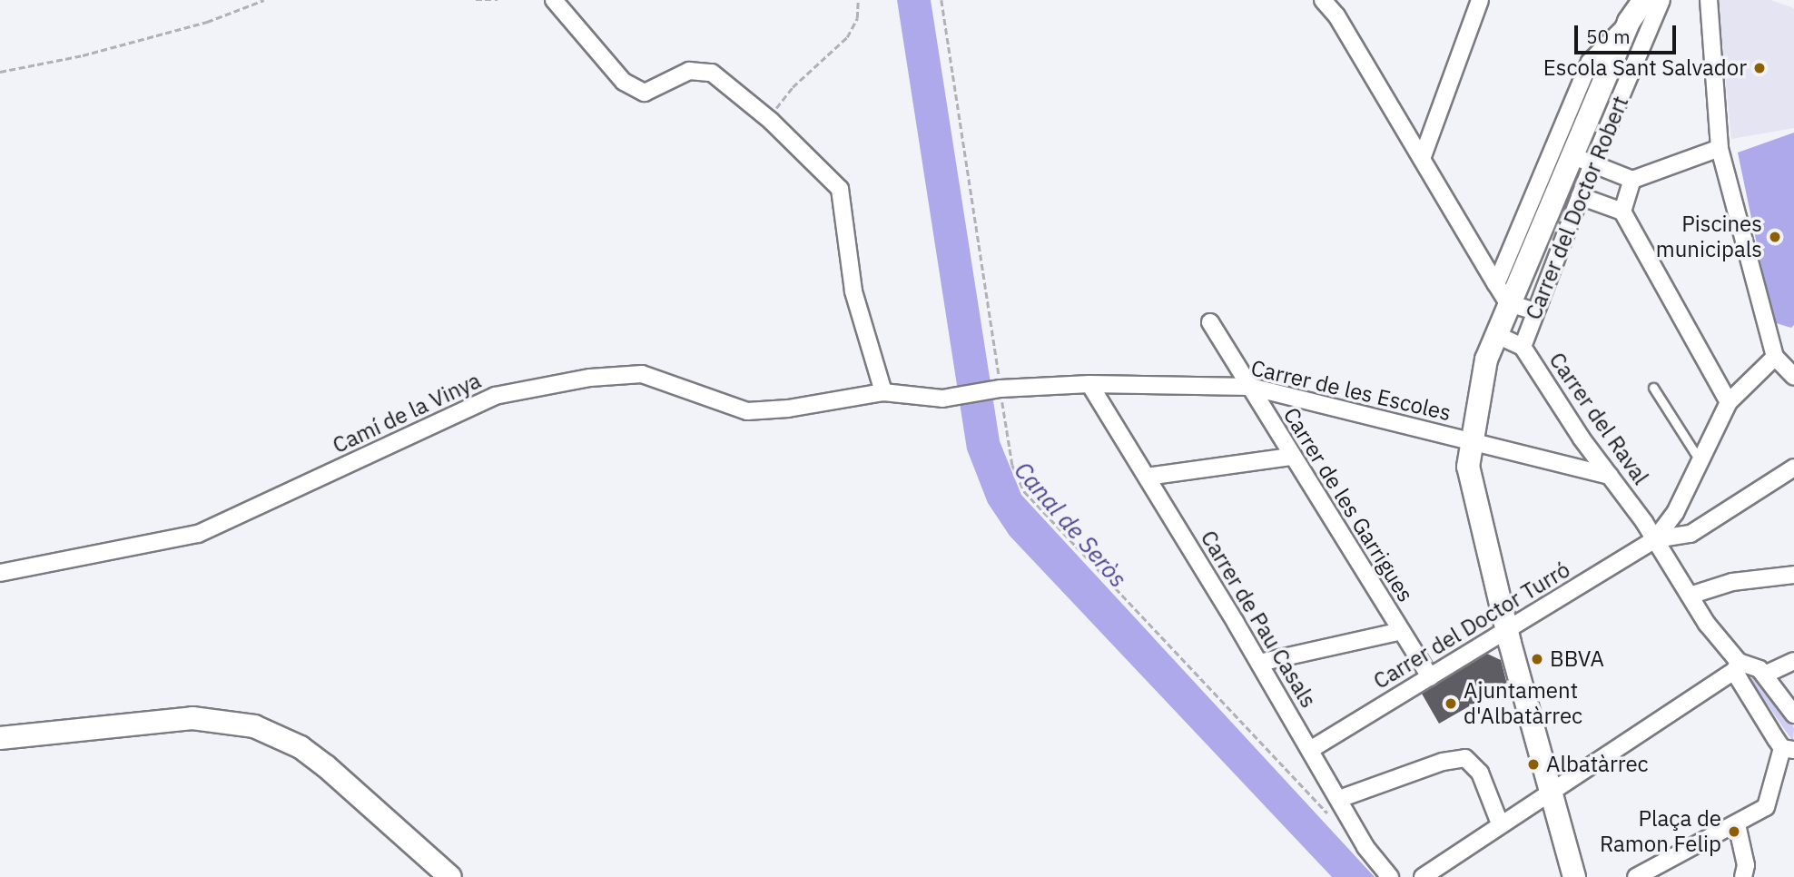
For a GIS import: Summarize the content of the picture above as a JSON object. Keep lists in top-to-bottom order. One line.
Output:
{"streets":{"street":["Carrer del Doctor Robert","Carrer de les Escoles","Camí de la Vinya","Carrer del Raval","Carrer de les Garrigues","Carrer de Pau Casals","Carrer del Doctor Turró"]},"crossings":[["Carrer del Doctor Robert","Carrer de les Escoles"],["Carrer del Doctor Robert","Carrer del Raval"],["Carrer del Doctor Robert","Carrer del Doctor Turró"],["Carrer de les Escoles","Camí de la Vinya"],["Carrer de les Escoles","Carrer del Raval"],["Carrer de les Escoles","Carrer de les Garrigues"],["Carrer de les Escoles","Carrer de Pau Casals"],["Carrer del Raval","Carrer del Doctor Turró"],["Carrer de les Garrigues","Carrer del Doctor Turró"],["Carrer de Pau Casals","Carrer del Doctor Turró"]],"water":["Canal de Seròs"],"places":["Escola Sant Salvador","Piscines municipals","BBVA","Ajuntament d'Albatàrrec","Albatàrrec","Plaça de Ramon Felip"],"scale_bar":"50 m"}
